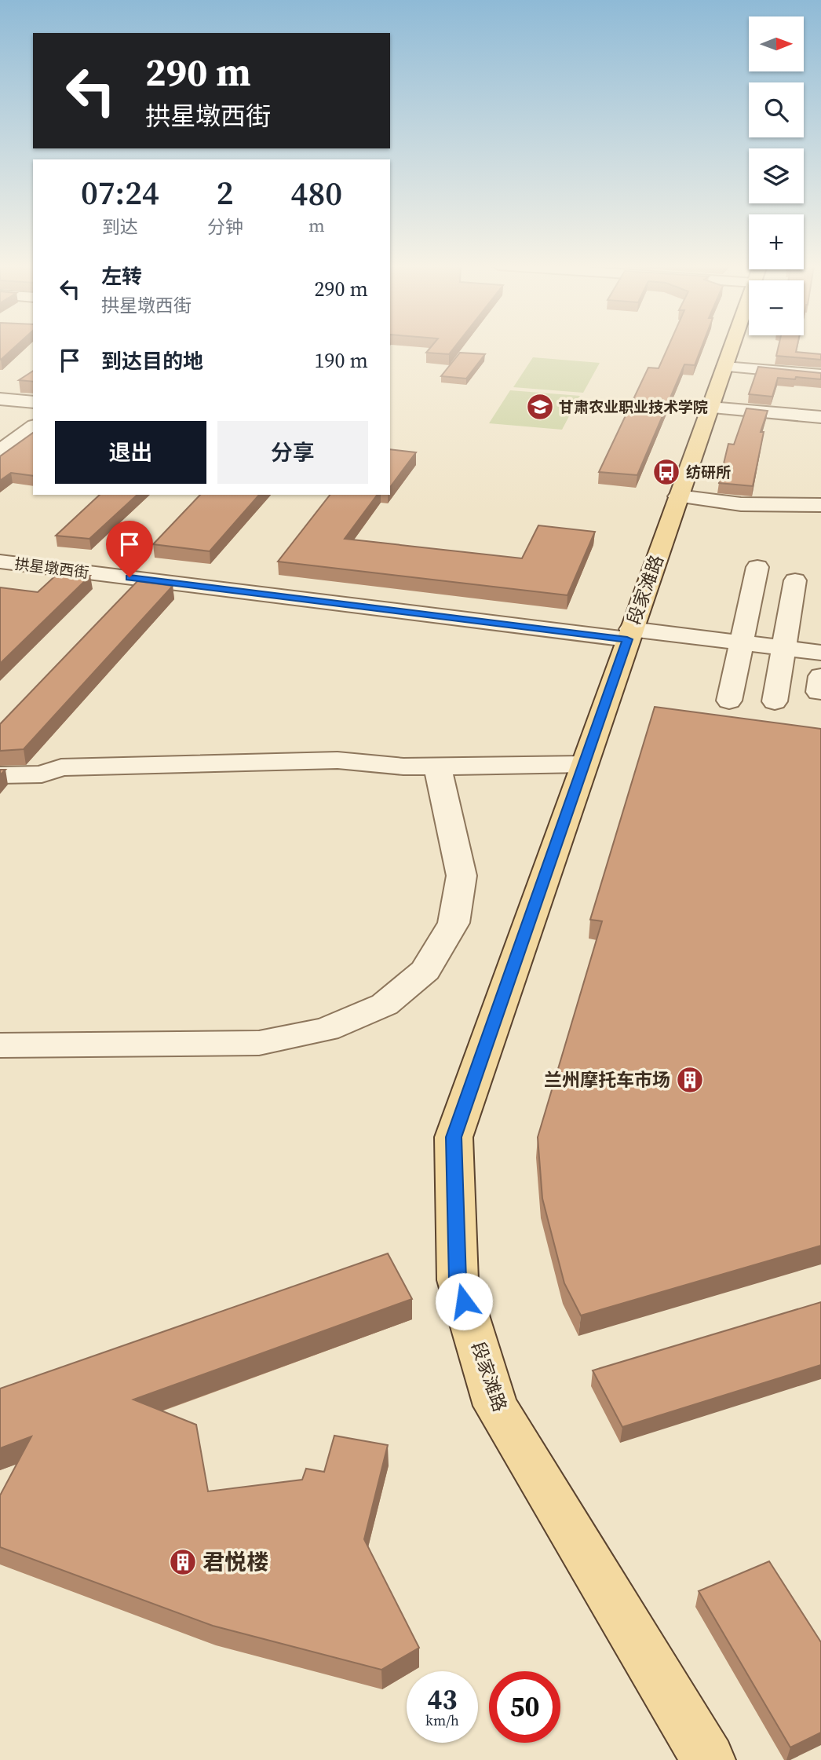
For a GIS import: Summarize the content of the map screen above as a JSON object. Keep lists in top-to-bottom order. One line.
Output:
{"streets":{"main road":["段家滩路"],"street":["拱星墩西街"]},"crossings":[["拱星墩西街","段家滩路"]],"places":{"school or university":["甘肃农业职业技术学院"],"bus stop":["纺研所"],"building":["兰州摩托车市场","君悦楼"]},"north":"right","page":{"map_buttons":["+","−"],"turn":["290 m","拱星墩西街"],"eta":["07:24","到达","2","分钟","480","m"],"list":[{"name":"左转","note":"拱星墩西街","value":"290 m"},{"name":"到达目的地","value":"190 m"}],"buttons":["退出","分享"],"speed":"43 km/h","limit":"50"}}
